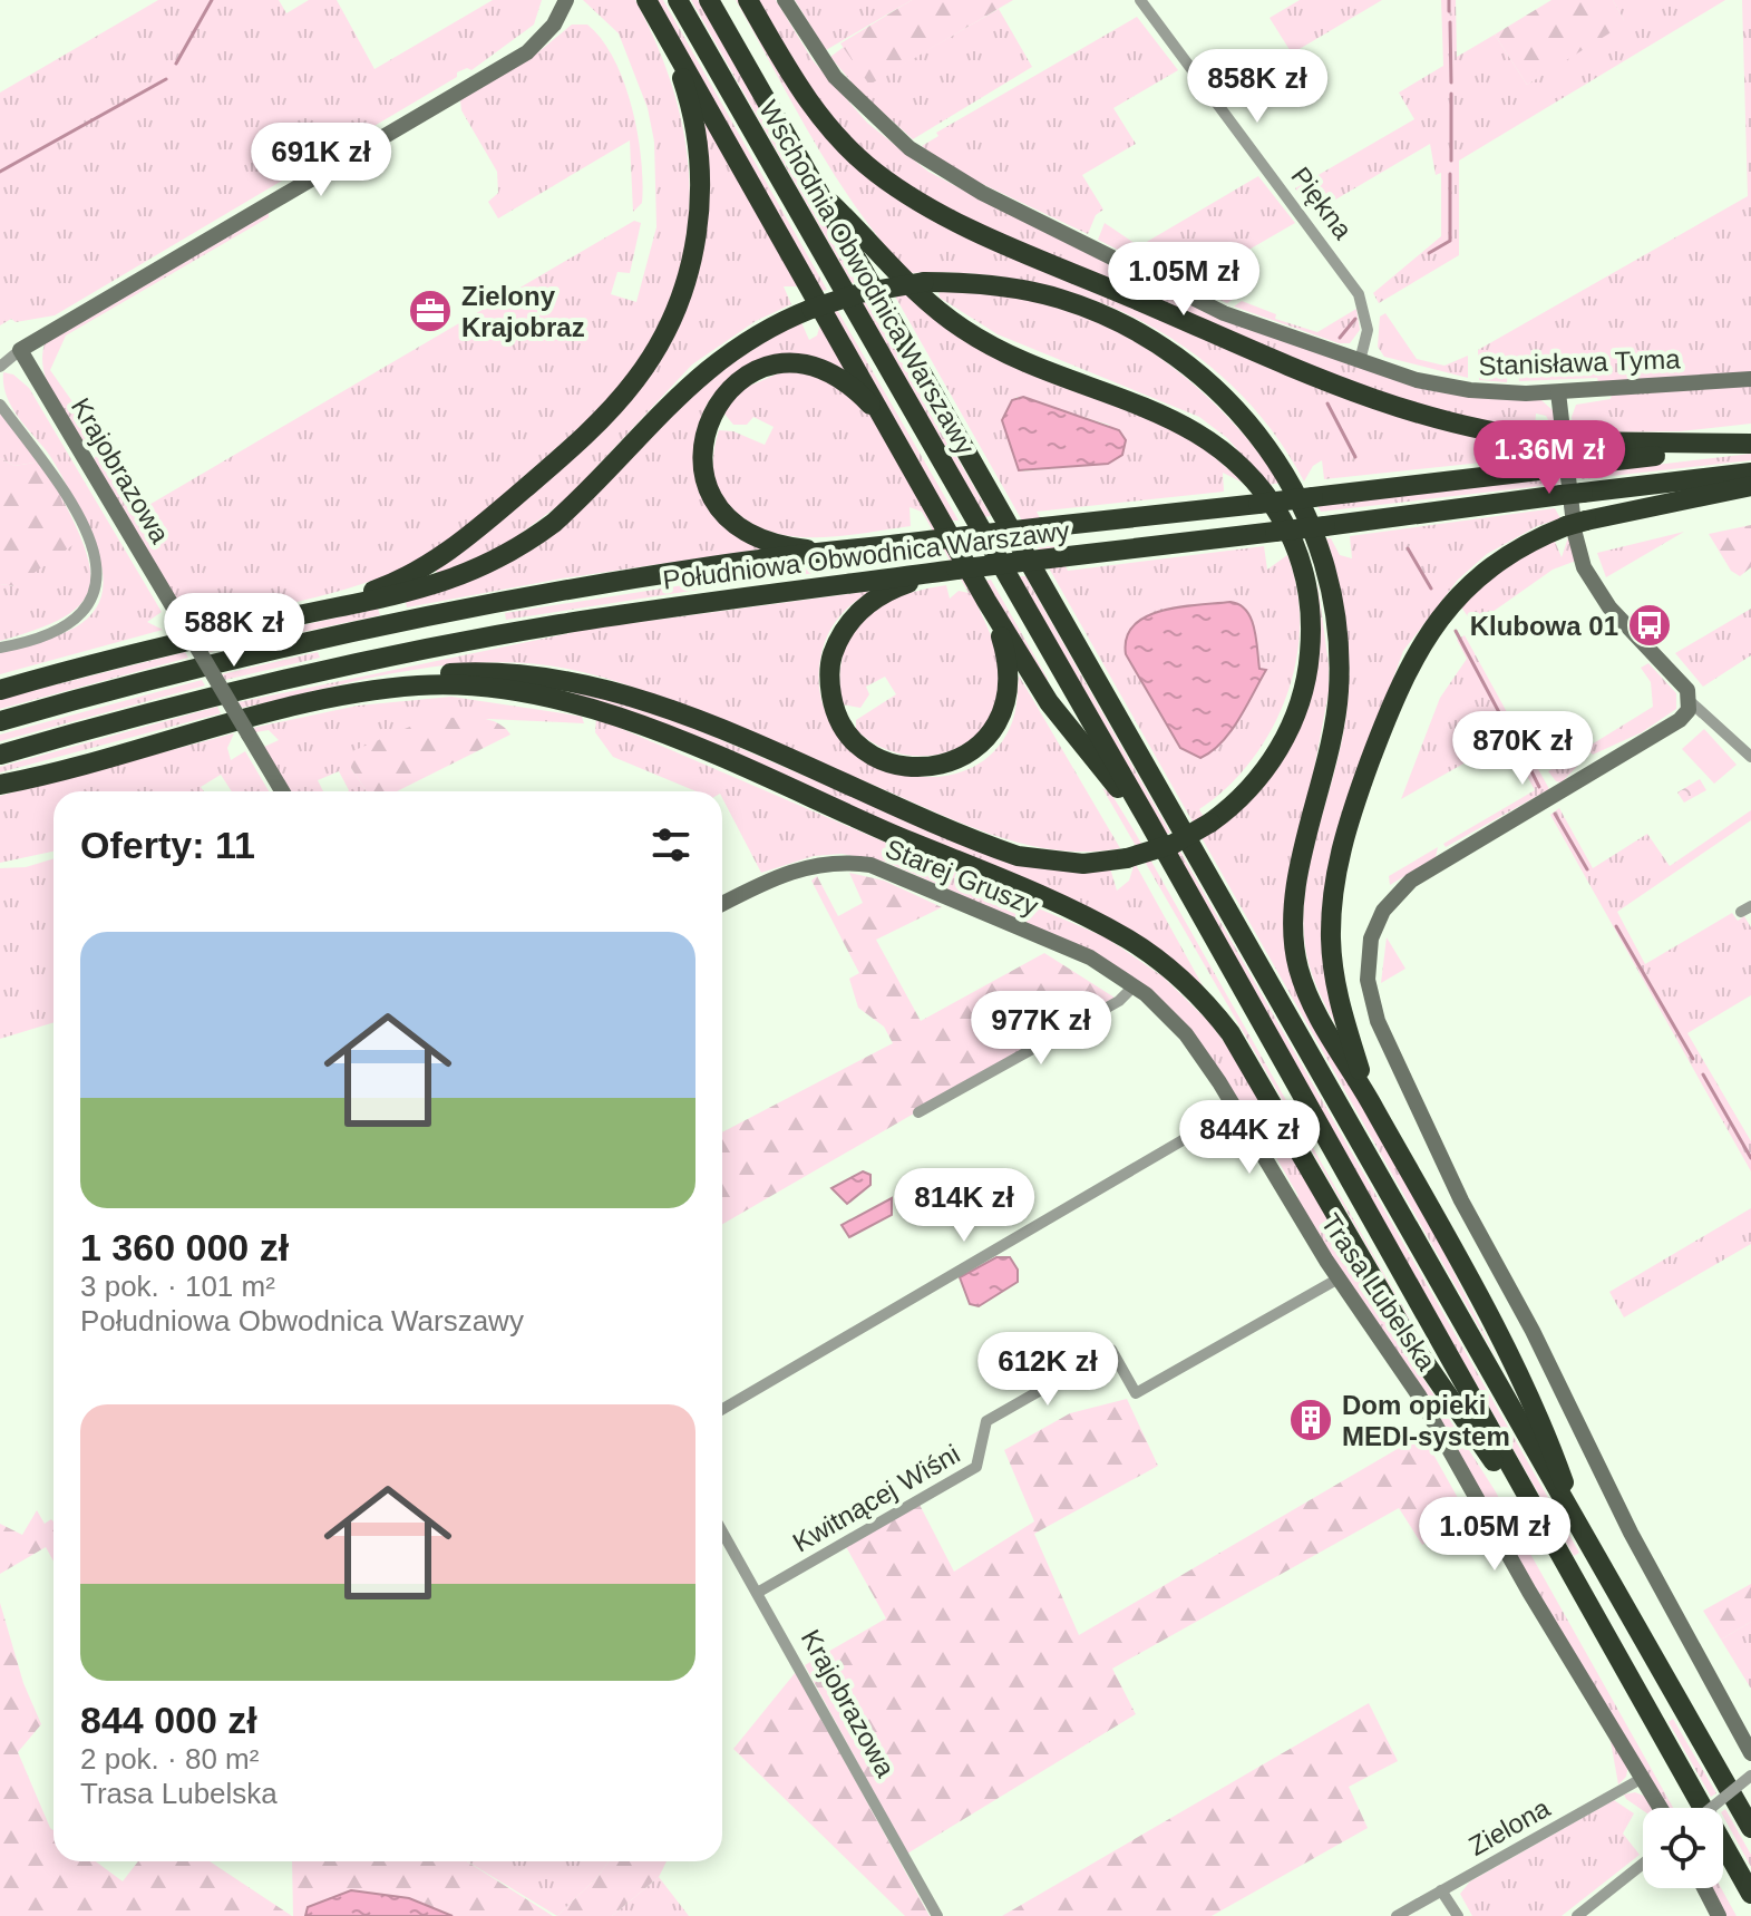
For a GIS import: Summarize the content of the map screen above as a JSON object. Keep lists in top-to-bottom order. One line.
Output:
{"streets":{"highway":["Wschodnia Obwodnica Warszawy","Południowa Obwodnica Warszawy"],"street":["Piękna","Stanisława Tyma","Krajobrazowa","Starej Gruszy","Trasa Lubelska","Kwitnącej Wiśni","Zielona"]},"crossings":[["Piękna","Stanisława Tyma"],["Krajobrazowa","Kwitnącej Wiśni"],["Starej Gruszy","Trasa Lubelska"],["Trasa Lubelska","Kwitnącej Wiśni"],["Trasa Lubelska","Zielona"]],"places":{"office":["Zielony Krajobraz"],"bus stop":["Klubowa 01"],"building":["Dom opieki MEDI-system"]},"page":{"price":["858K zł","691K zł","1.05M zł","1.36M zł","588K zł","870K zł","977K zł","844K zł","814K zł","612K zł","1.05M zł"],"heading":"Oferty: 11","list":[{"name":"1 360 000 zł","note":"3 pok. · 101 m² · Południowa Obwodnica Warszawy"},{"name":"844 000 zł","note":"2 pok. · 80 m² · Trasa Lubelska"}]}}
